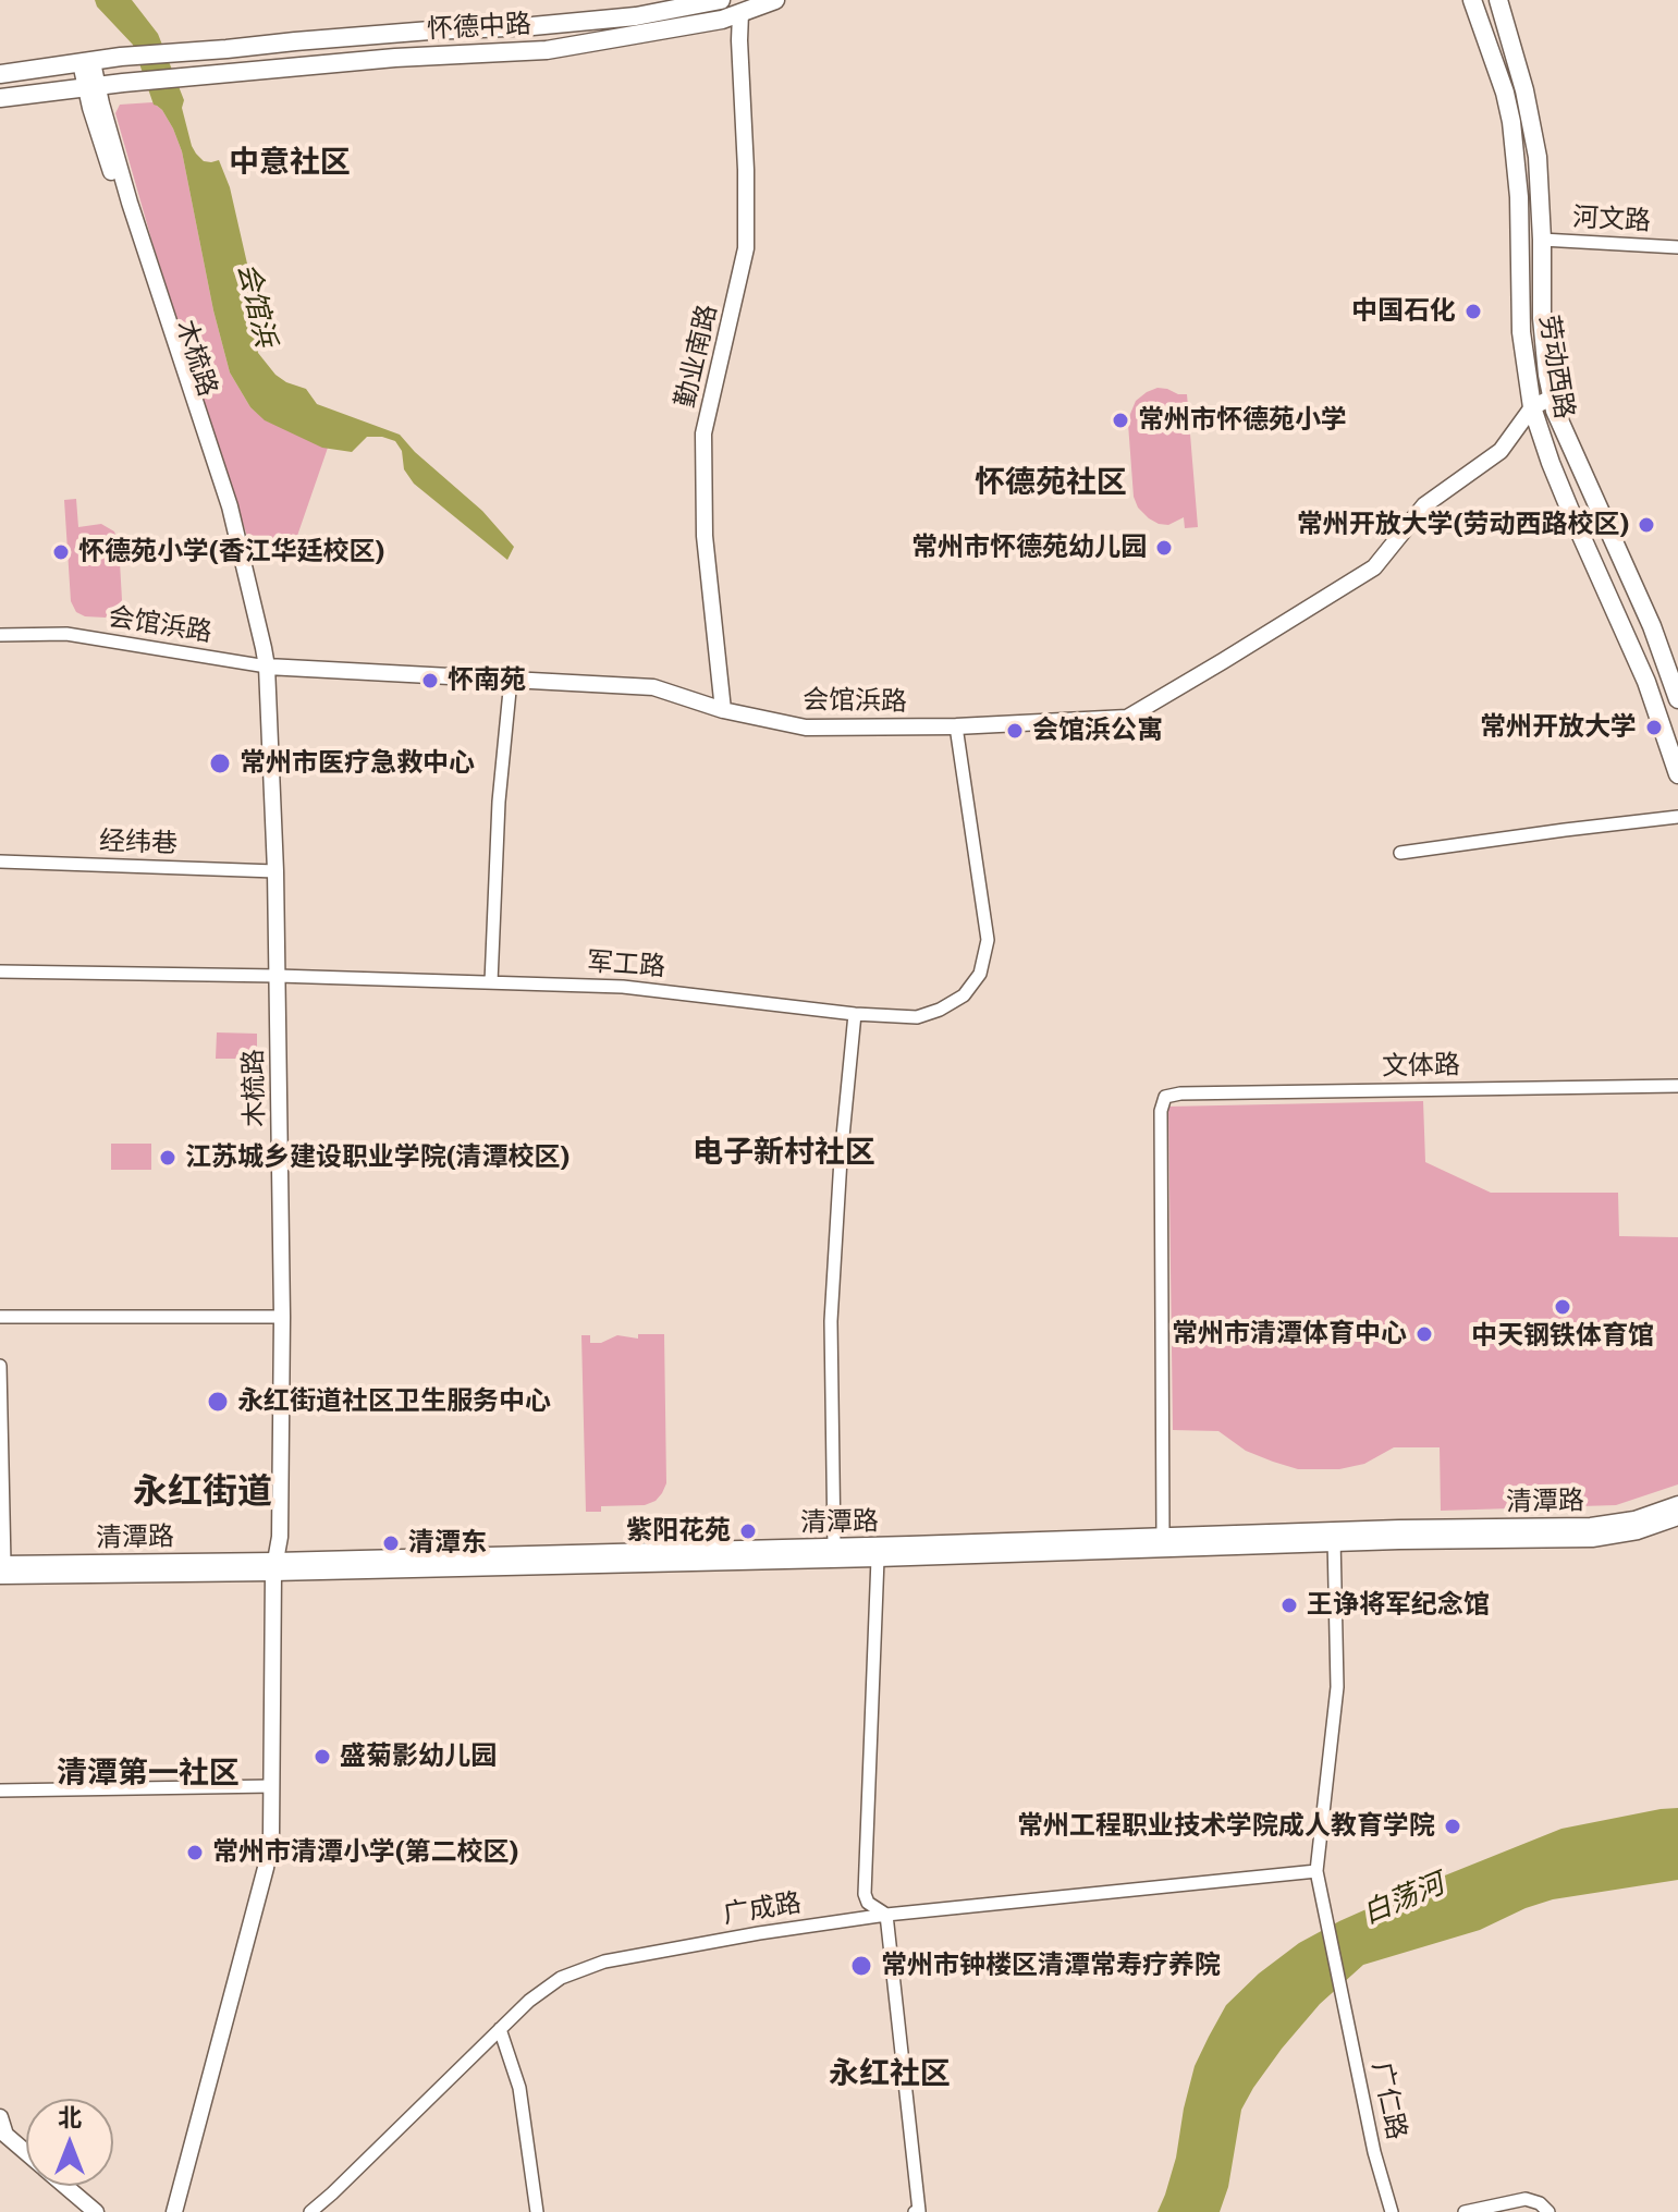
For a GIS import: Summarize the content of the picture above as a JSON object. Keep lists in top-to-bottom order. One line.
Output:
{"streets":{"main road":["怀德中路","劳动西路"],"street":["河文路","勤业南路","木梳路","会馆浜路","经纬巷","军工路","文体路","清潭路","广成路","广仁路"]},"crossings":[["怀德中路","勤业南路"],["怀德中路","木梳路"],["河文路","劳动西路"],["勤业南路","会馆浜路"],["木梳路","会馆浜路"],["木梳路","经纬巷"],["木梳路","军工路"],["木梳路","清潭路"],["劳动西路","会馆浜路"],["会馆浜路","军工路"],["文体路","清潭路"],["清潭路","广仁路"],["广成路","广仁路"]],"districts":["中意社区","怀德苑社区","电子新村社区","永红街道","清潭第一社区","永红社区"],"water":["会馆浜","白荡河"],"places":["中国石化","常州市怀德苑小学","常州开放大学(劳动西路校区)","常州市怀德苑幼儿园","怀德苑小学(香江华廷校区)","怀南苑","常州开放大学","会馆浜公寓","常州市医疗急救中心","江苏城乡建设职业学院(清潭校区)","中天钢铁体育馆","常州市清潭体育中心","永红街道社区卫生服务中心","紫阳花苑","清潭东","王诤将军纪念馆","盛菊影幼儿园","常州工程职业技术学院成人教育学院","常州市清潭小学(第二校区)","常州市钟楼区清潭常寿疗养院"],"north":"top"}
